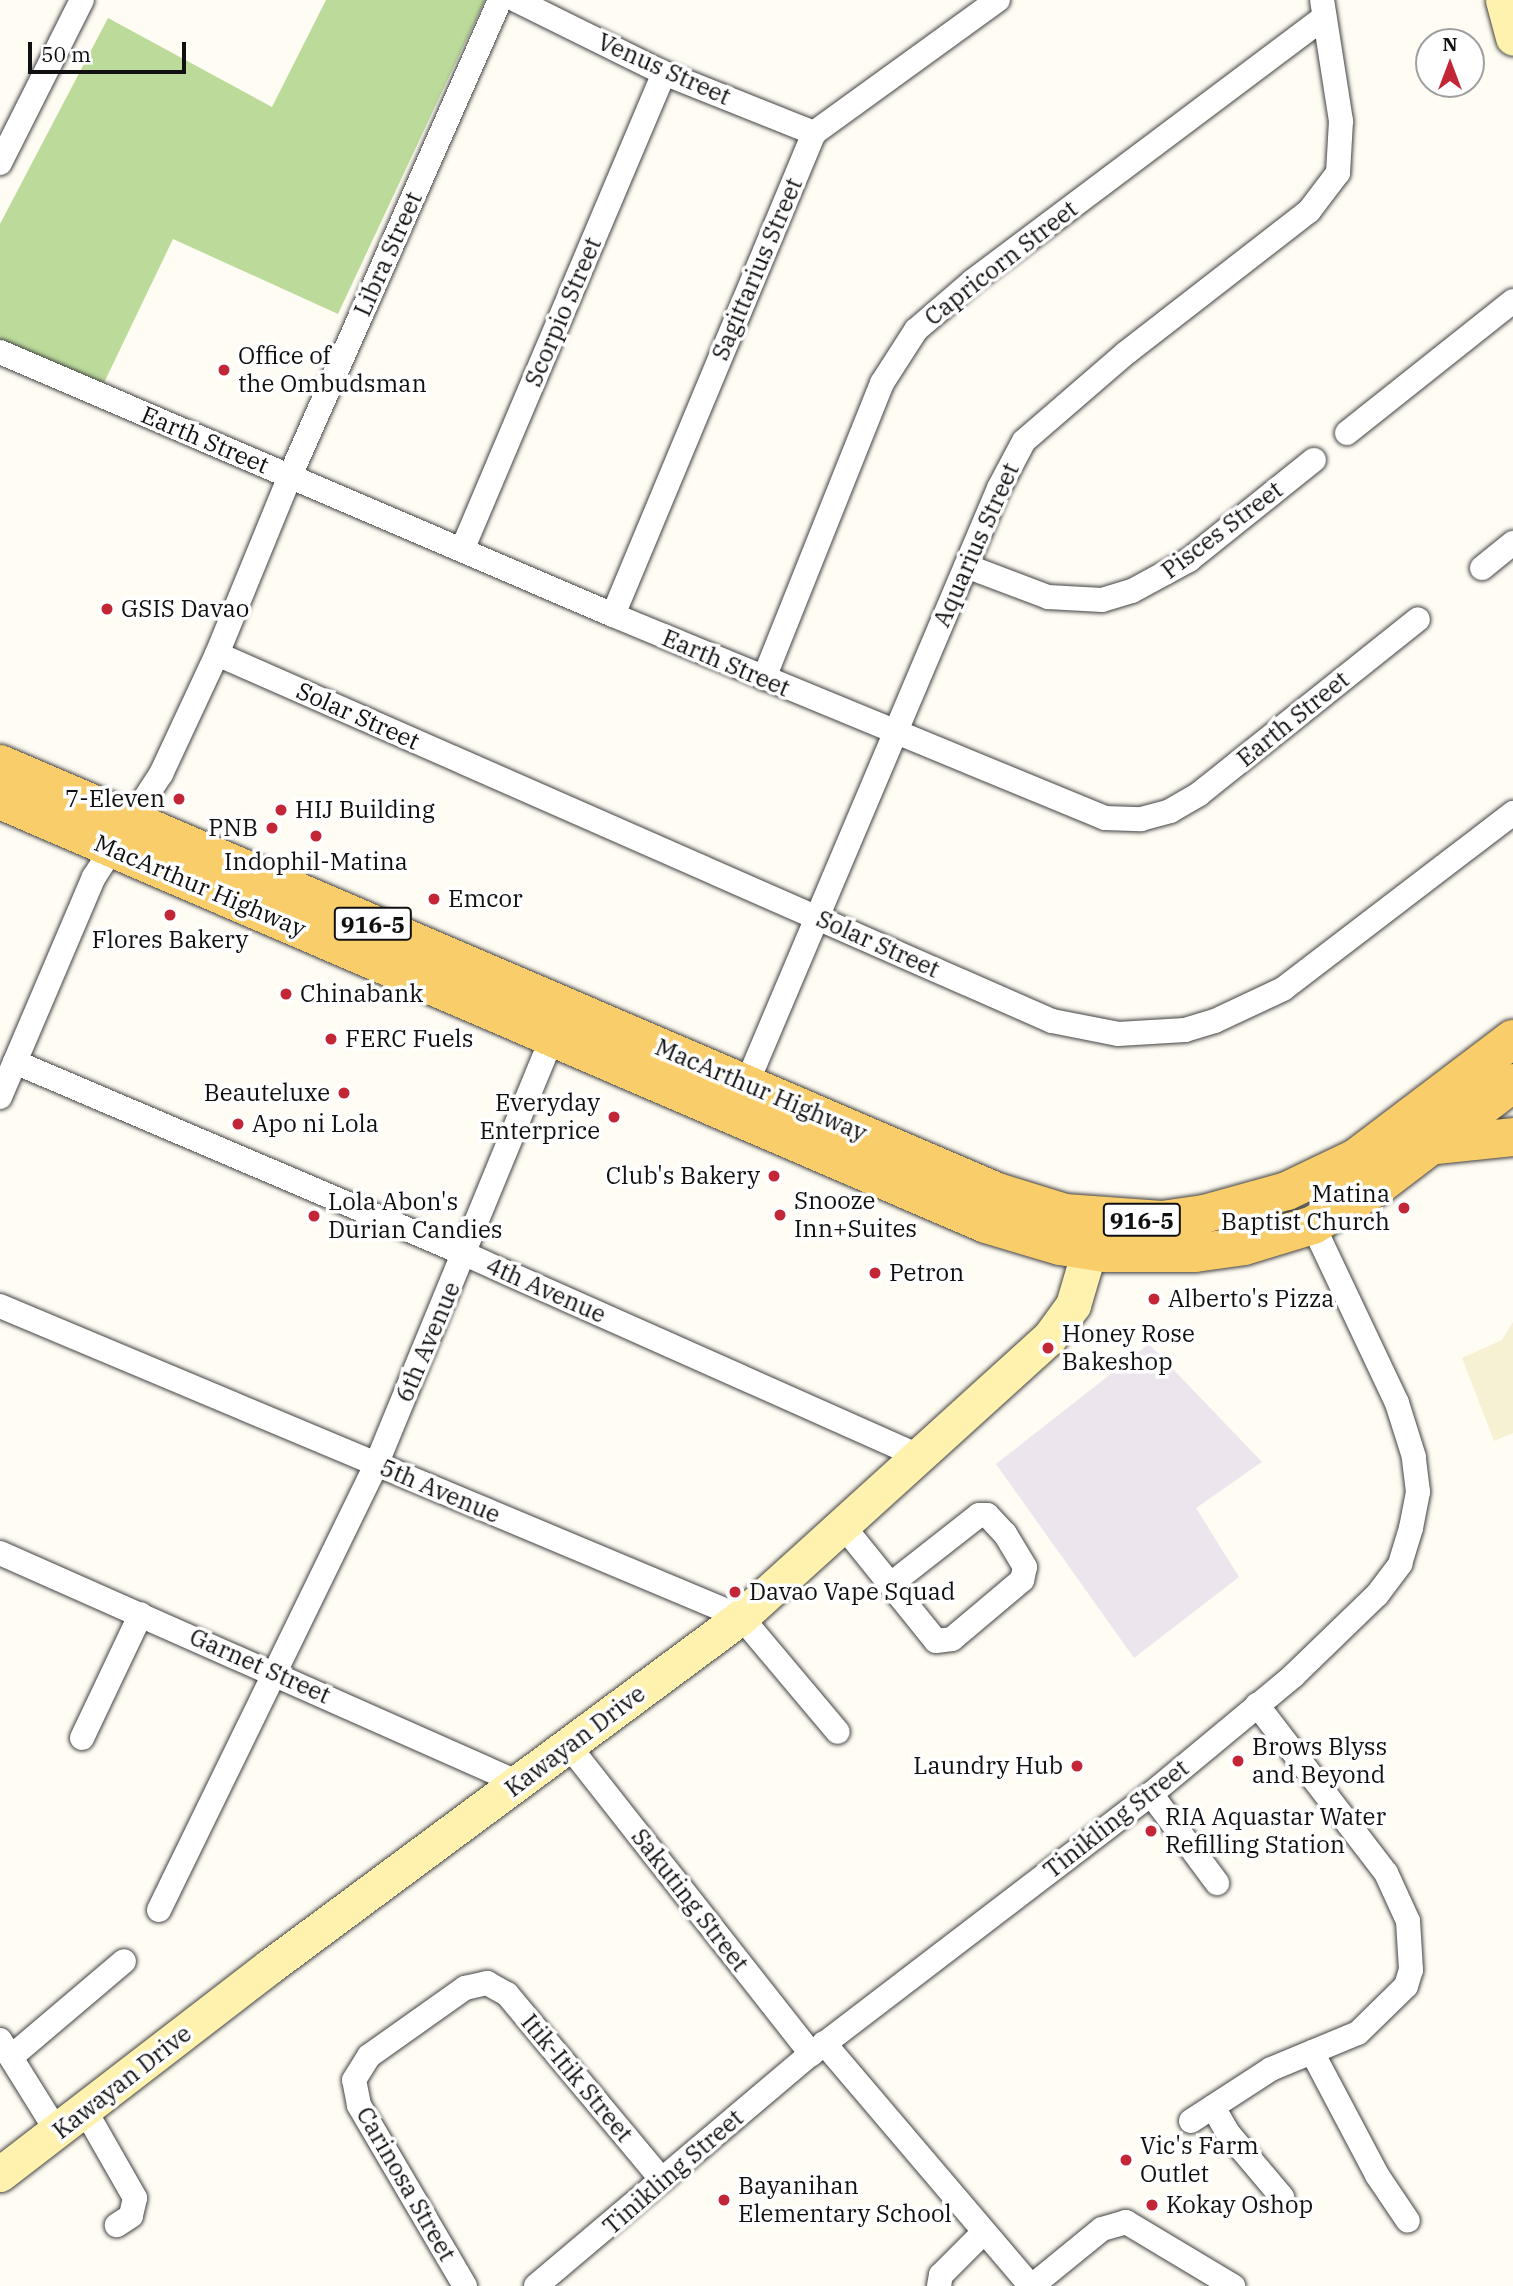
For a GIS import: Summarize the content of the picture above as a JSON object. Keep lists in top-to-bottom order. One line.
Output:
{"streets":{"main road":["MacArthur Highway","916-5"],"street":["Venus Street","Libra Street","Capricorn Street","Sagittarius Street","Scorpio Street","Earth Street","Pisces Street","Aquarius Street","Solar Street","4th Avenue","6th Avenue","5th Avenue","Garnet Street","Kawayan Drive","Tinikling Street","Sakuting Street","Itik-Itik Street","Carinosa Street"]},"crossings":[["Venus Street","Sagittarius Street"],["Venus Street","Scorpio Street"],["Libra Street","Earth Street"],["Libra Street","Solar Street"],["Libra Street","MacArthur Highway"],["Libra Street","4th Avenue"],["Capricorn Street","Earth Street"],["Capricorn Street","Aquarius Street"],["Sagittarius Street","Earth Street"],["Scorpio Street","Earth Street"],["Earth Street","Aquarius Street"],["Pisces Street","Aquarius Street"],["Aquarius Street","Solar Street"],["Aquarius Street","MacArthur Highway"],["MacArthur Highway","6th Avenue"],["MacArthur Highway","Kawayan Drive"],["MacArthur Highway","Tinikling Street"],["4th Avenue","6th Avenue"],["4th Avenue","Kawayan Drive"],["6th Avenue","5th Avenue"],["6th Avenue","Garnet Street"],["5th Avenue","Kawayan Drive"],["Garnet Street","Kawayan Drive"],["Kawayan Drive","Sakuting Street"],["Tinikling Street","Sakuting Street"],["Tinikling Street","Itik-Itik Street"],["Itik-Itik Street","Carinosa Street"]],"places":["Office of the Ombudsman","GSIS Davao","7-Eleven","HIJ Building","PNB","Indophil-Matina","Emcor","Flores Bakery","Chinabank","FERC Fuels","Beauteluxe","Everyday Enterprice","Apo ni Lola","Club's Bakery","Matina Baptist Church","Snooze Inn+Suites","Lola Abon's Durian Candies","Petron","Alberto's Pizza","Honey Rose Bakeshop","Davao Vape Squad","Brows Blyss and Beyond","Laundry Hub","RIA Aquastar Water Refilling Station","Vic's Farm Outlet","Bayanihan Elementary School","Kokay Oshop"],"scale_bar":"50 m","north":"top"}
